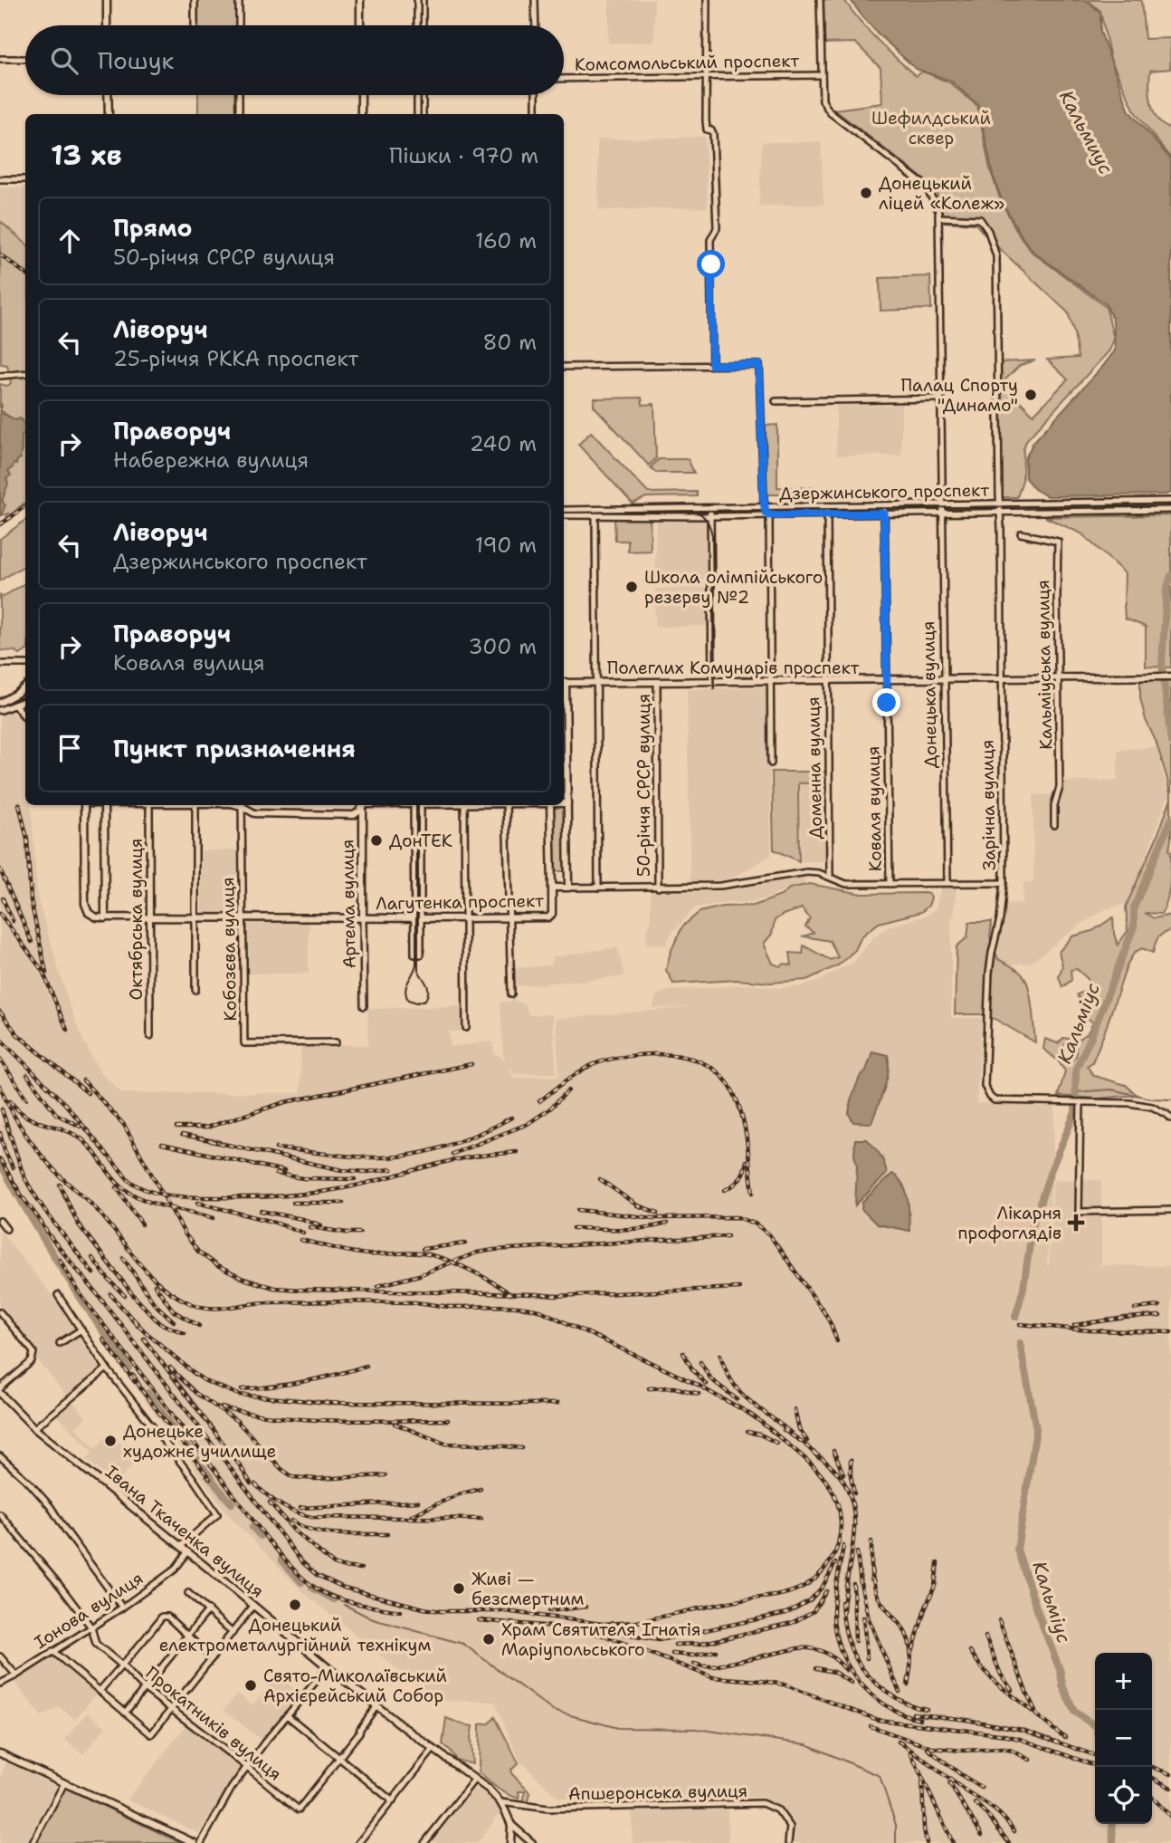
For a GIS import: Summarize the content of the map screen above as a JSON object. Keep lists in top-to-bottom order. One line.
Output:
{"streets":{"main road":["Полеглих Комунарів проспект","Лагутенка проспект","Артема вулиця","Івана Ткаченка вулиця"],"street":["Комсомольський проспект","Дзержинського проспект","Кальміуська вулиця","Донецька вулиця","Доменна вулиця","50-річчя СРСР вулиця","Зарічна вулиця","Коваля вулиця","Октябрська вулиця","Кобозєва вулиця","Іонова вулиця","Прокатників вулиця","Апшеронська вулиця"]},"crossings":[["Дзержинського проспект","Донецька вулиця"],["Дзержинського проспект","Доменна вулиця"],["Дзержинського проспект","Зарічна вулиця"],["Дзержинського проспект","Коваля вулиця"],["Кальміуська вулиця","Полеглих Комунарів проспект"],["Полеглих Комунарів проспект","Донецька вулиця"],["Полеглих Комунарів проспект","Доменна вулиця"],["Полеглих Комунарів проспект","50-річчя СРСР вулиця"],["Полеглих Комунарів проспект","Зарічна вулиця"],["Полеглих Комунарів проспект","Коваля вулиця"],["Донецька вулиця","Лагутенка проспект"],["Доменна вулиця","Лагутенка проспект"],["50-річчя СРСР вулиця","Лагутенка проспект"],["Зарічна вулиця","Лагутенка проспект"],["Коваля вулиця","Лагутенка проспект"],["Лагутенка проспект","Артема вулиця"],["Лагутенка проспект","Октябрська вулиця"],["Лагутенка проспект","Кобозєва вулиця"],["Івана Ткаченка вулиця","Іонова вулиця"],["Івана Ткаченка вулиця","Апшеронська вулиця"],["Іонова вулиця","Прокатників вулиця"]],"water":["Кальмиус","Кальміус"],"parks":["Шефилдський сквер"],"places":{"other":["Донецький ліцей «Колеж»","Палац Спорту \"Динамо\"","Школа олімпійського резерву №2","ДонТЕК","Донецьке художнє училище","Живі — безсмертним","Донецький електрометалургійний технікум","Храм Святителя Ігнатія Маріупольського","Свято-Миколаївський Архієрейський Собор"],"health":["Лікарня профоглядів"]},"page":{"search":"Пошук","heading":["13 хв","Пішки · 970 m"],"list":[["Прямо","50-річчя СРСР вулиця","160 m"],["Ліворуч","25-річчя РККА проспект","80 m"],["Праворуч","Набережна вулиця","240 m"],["Ліворуч","Дзержинського проспект","190 m"],["Праворуч","Коваля вулиця","300 m"],"Пункт призначення"],"map_buttons":["+","−"]}}
